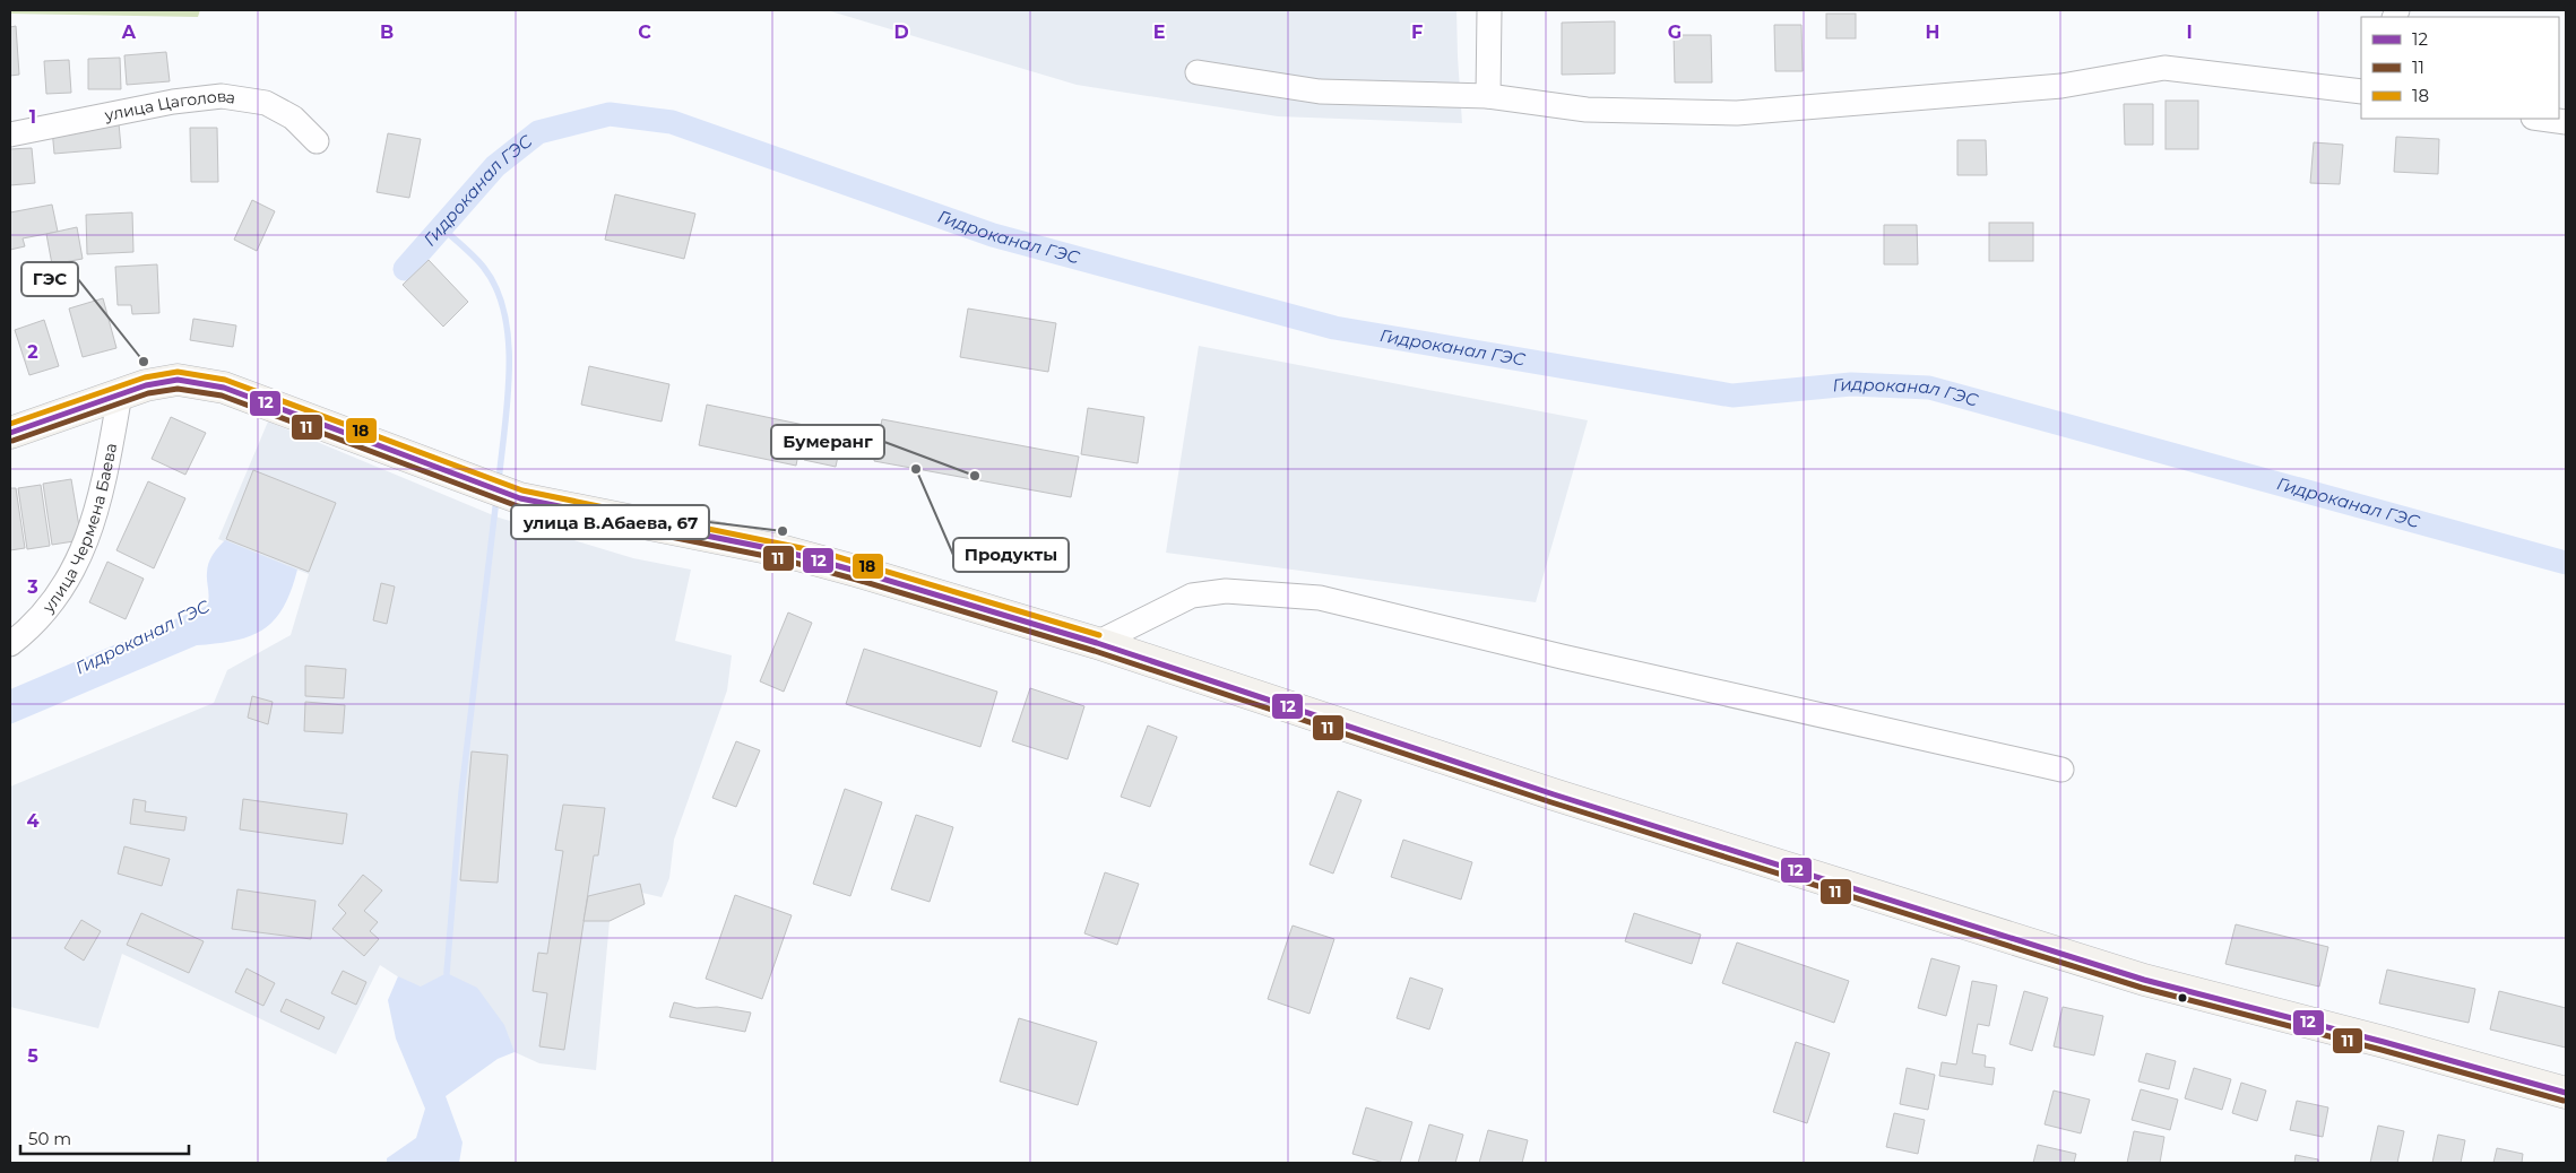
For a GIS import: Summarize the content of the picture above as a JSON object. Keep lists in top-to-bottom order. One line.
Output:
{"streets":{"street":["улица Цаголова","улица Чермена Баева"]},"water":["Гидроканал ГЭС"],"places":["ГЭС","Продукты","Бумеранг","улица В.Абаева, 67"],"lines":["transit line 18","transit line 12","transit line 11"],"legend":["12","11","18"],"scale_bar":"50 m","grid":{"columns":["A","B","C","D","E","F","G","H","I"],"rows":["1","2","3","4","5"]}}
